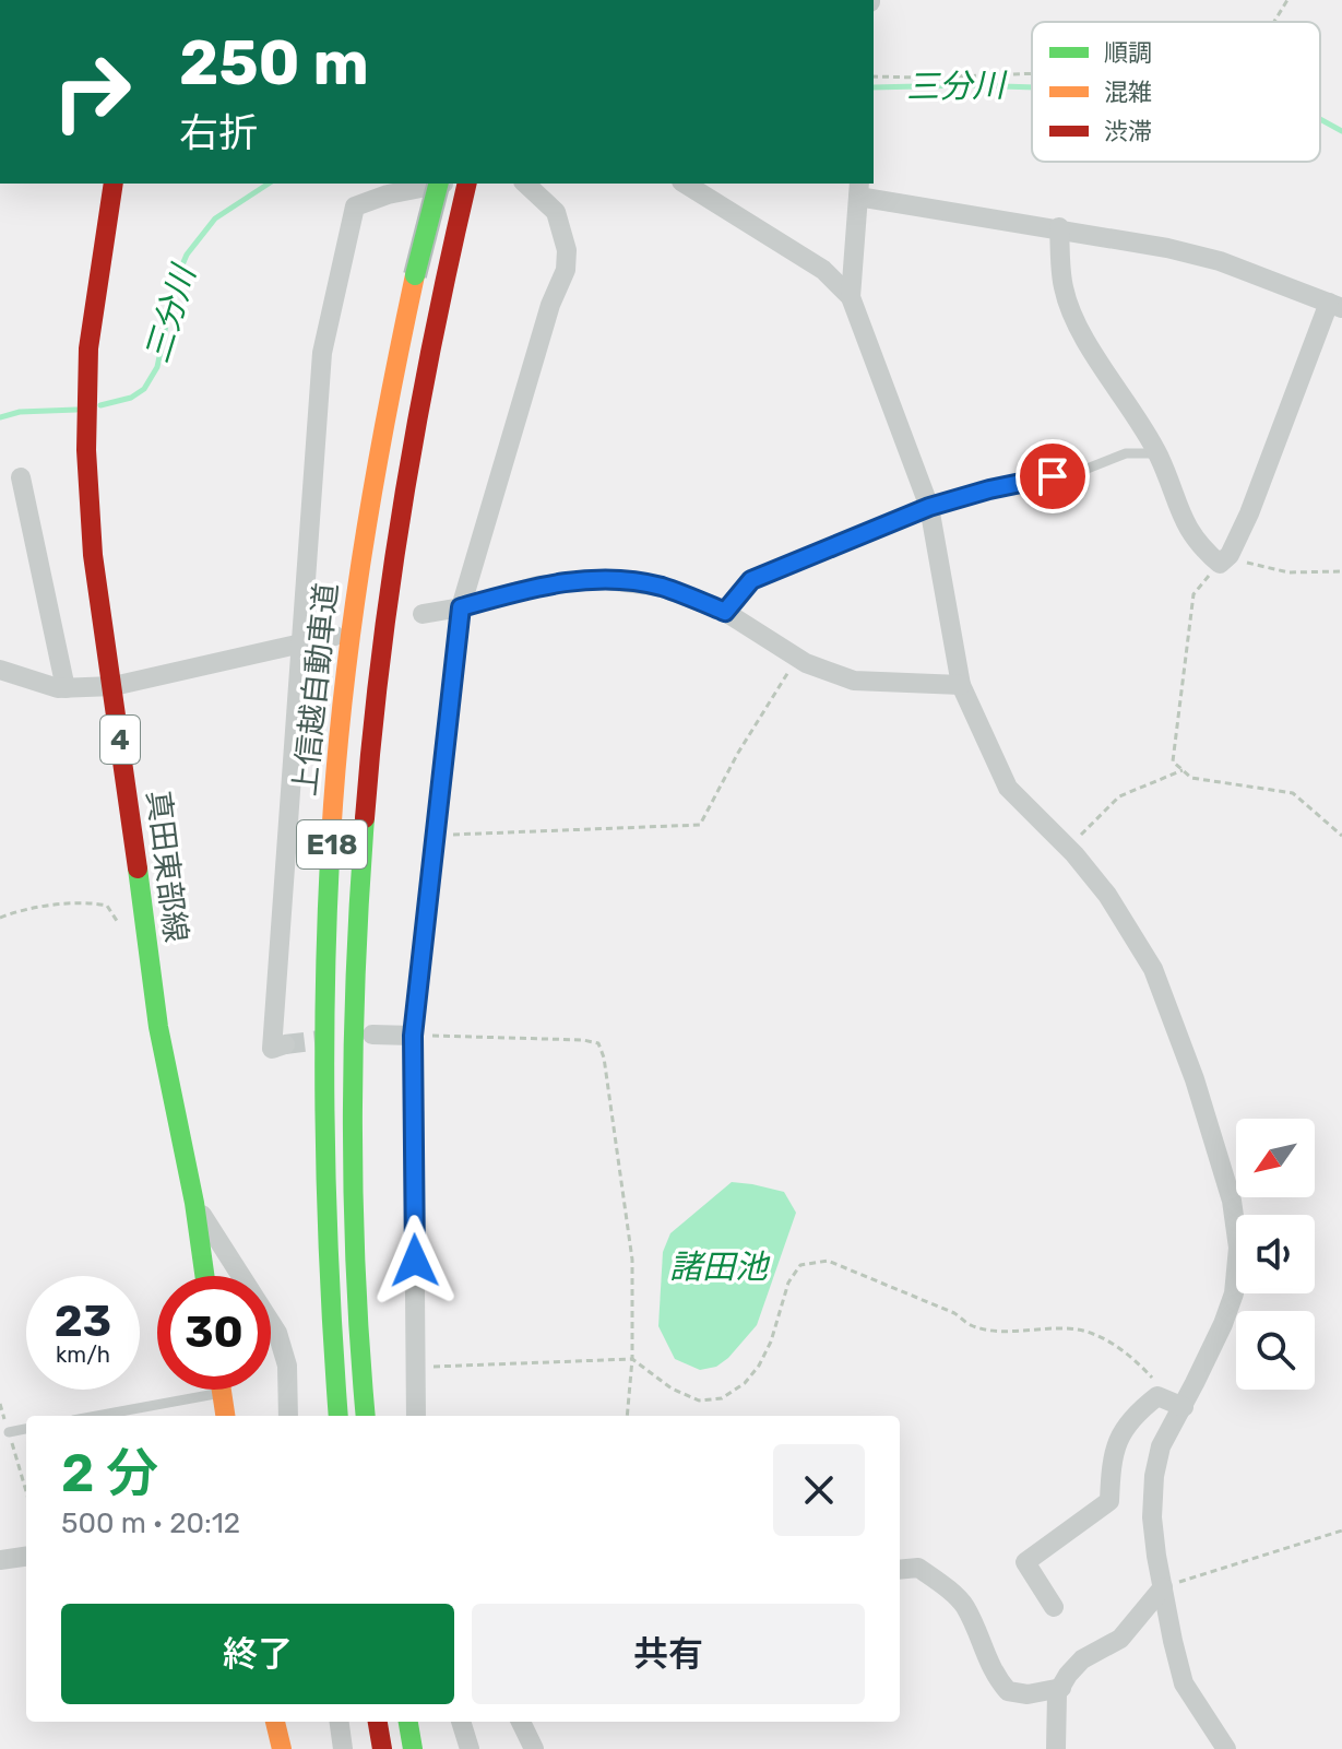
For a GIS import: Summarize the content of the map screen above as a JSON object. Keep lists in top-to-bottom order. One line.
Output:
{"streets":{"main road":["上信越自動車道","4","E18","真田東部線"]},"water":["三分川","諸田池"],"legend":["順調","混雑","渋滞"],"north":"bottom left","page":{"turn":["250 m","右折"],"speed":"23 km/h","limit":"30","heading":["2 分","500 m · 20:12"],"buttons":["終了","共有"]}}
